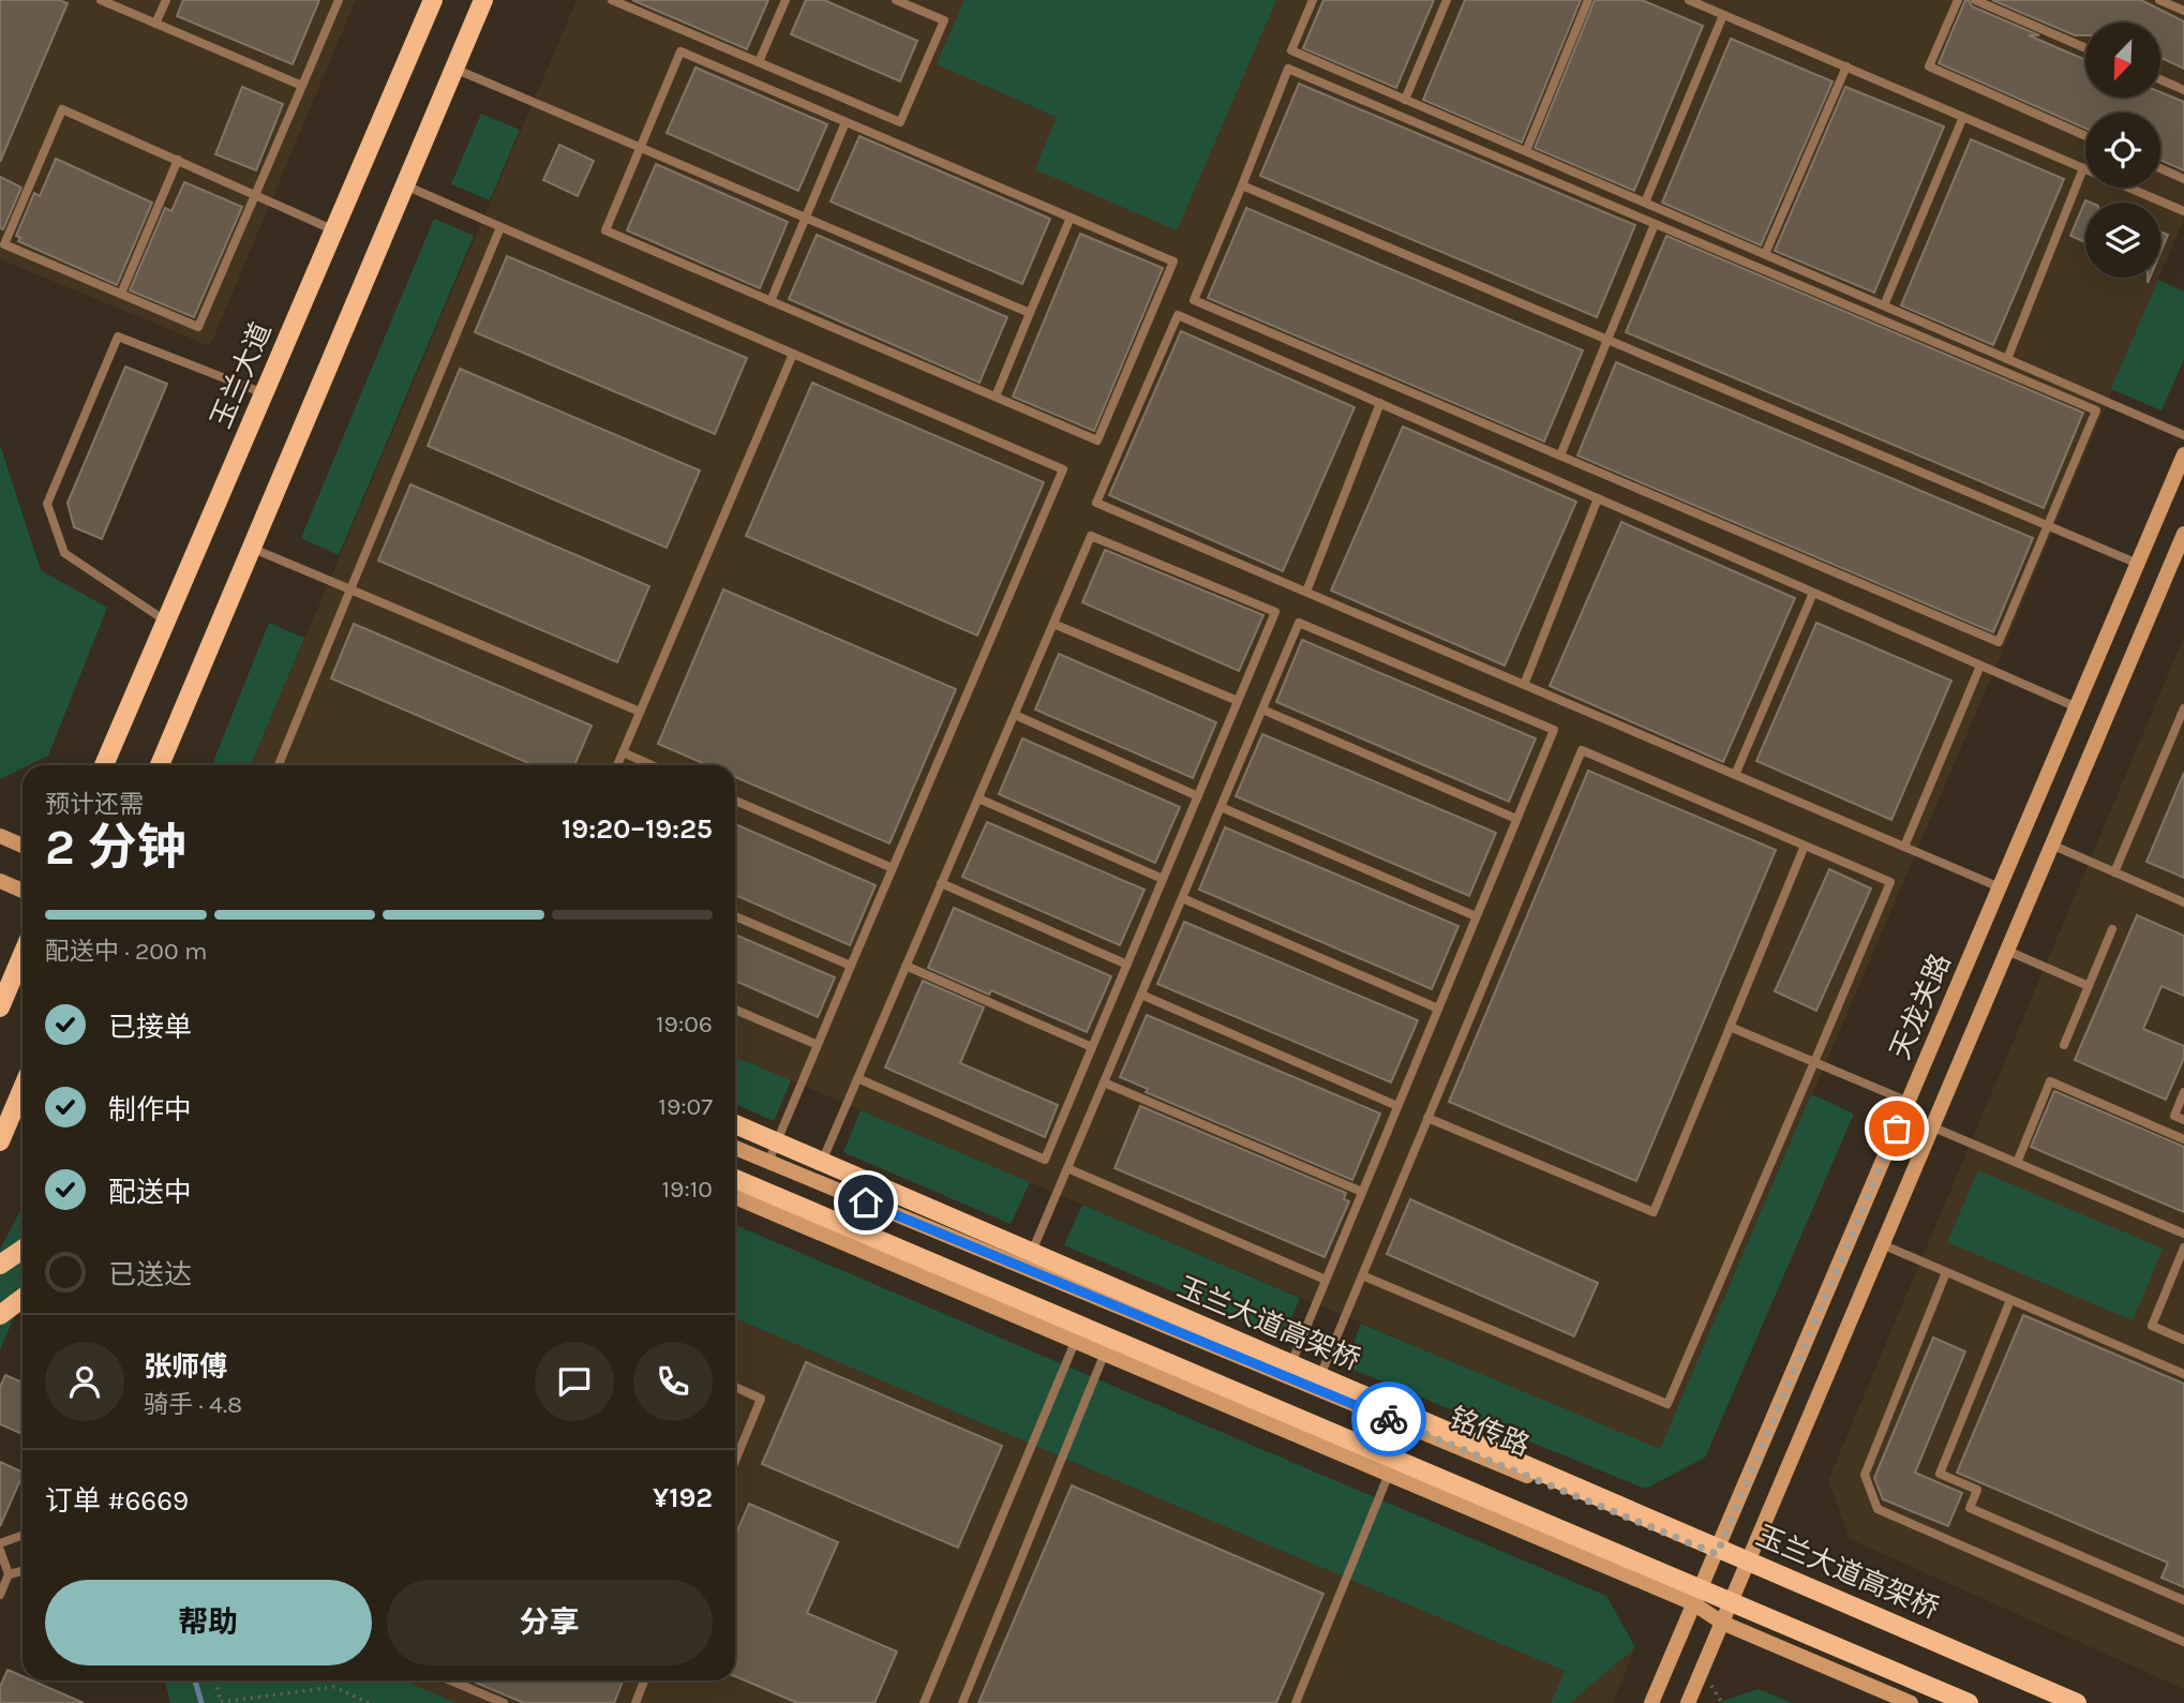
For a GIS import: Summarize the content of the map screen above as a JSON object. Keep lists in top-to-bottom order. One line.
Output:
{"streets":{"main road":["玉兰大道","天龙关路","玉兰大道高架桥","铭传路"]},"crossings":[["天龙关路","铭传路"]],"north":"bottom left","page":{"heading":["2 分钟","预计还需","19:20–19:25"],"panel":["张师傅","骑手 · 4.8","订单 #6669","¥192"],"bar":"配送中 · 200 m","list":[["已接单","19:06"],["制作中","19:07"],["配送中","19:10"],"已送达"],"buttons":["帮助","分享"]}}
